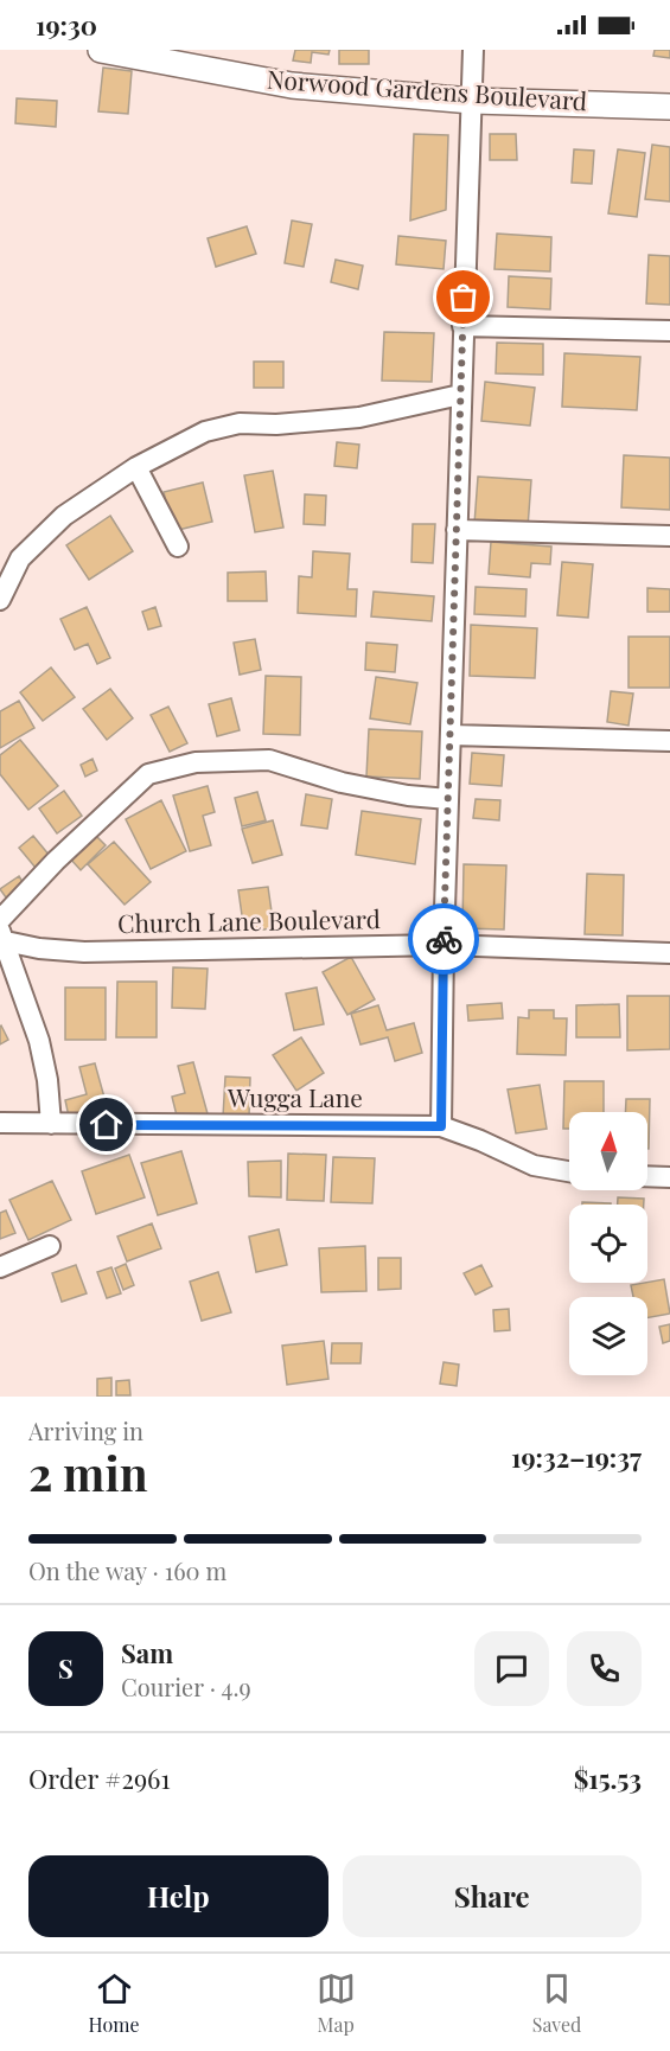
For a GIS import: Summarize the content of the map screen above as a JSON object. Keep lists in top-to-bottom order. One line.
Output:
{"streets":{"street":["Norwood Gardens Boulevard","Church Lane Boulevard","Wugga Lane"]},"north":"top","page":{"status":"19:30","heading":["2 min","Arriving in","19:32–19:37"],"panel":["Sam","Courier · 4.9","Order #2961","$15.53"],"bar":"On the way · 160 m","round":"S","buttons":["Help","Share"],"tabs":["Home","Map","Saved"]}}
